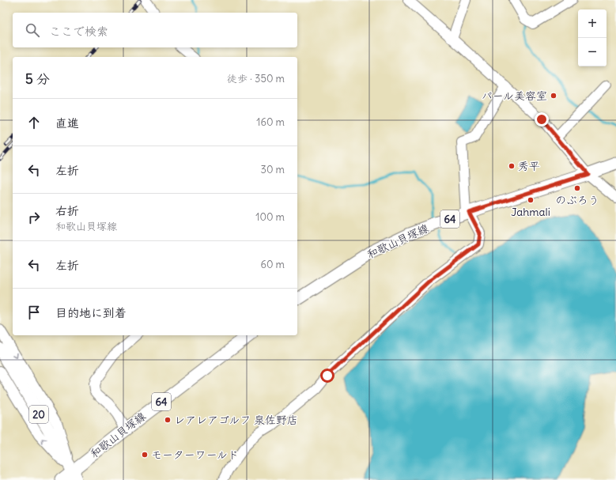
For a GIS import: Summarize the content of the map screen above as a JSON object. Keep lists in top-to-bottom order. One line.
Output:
{"streets":{"main road":["64","和歌山貝塚線","20"]},"crossings":[["和歌山貝塚線","20"]],"places":["パール美容室","秀平","のぶろう","Jahmali","レアレアゴルフ 泉佐野店","モーターワールド"],"page":{"map_buttons":["+","−"],"search":"ここで検索","heading":["5 分","徒歩 · 350 m"],"list":[["直進","160 m"],["左折","30 m"],["右折","和歌山貝塚線","100 m"],["左折","60 m"],"目的地に到着"]}}
